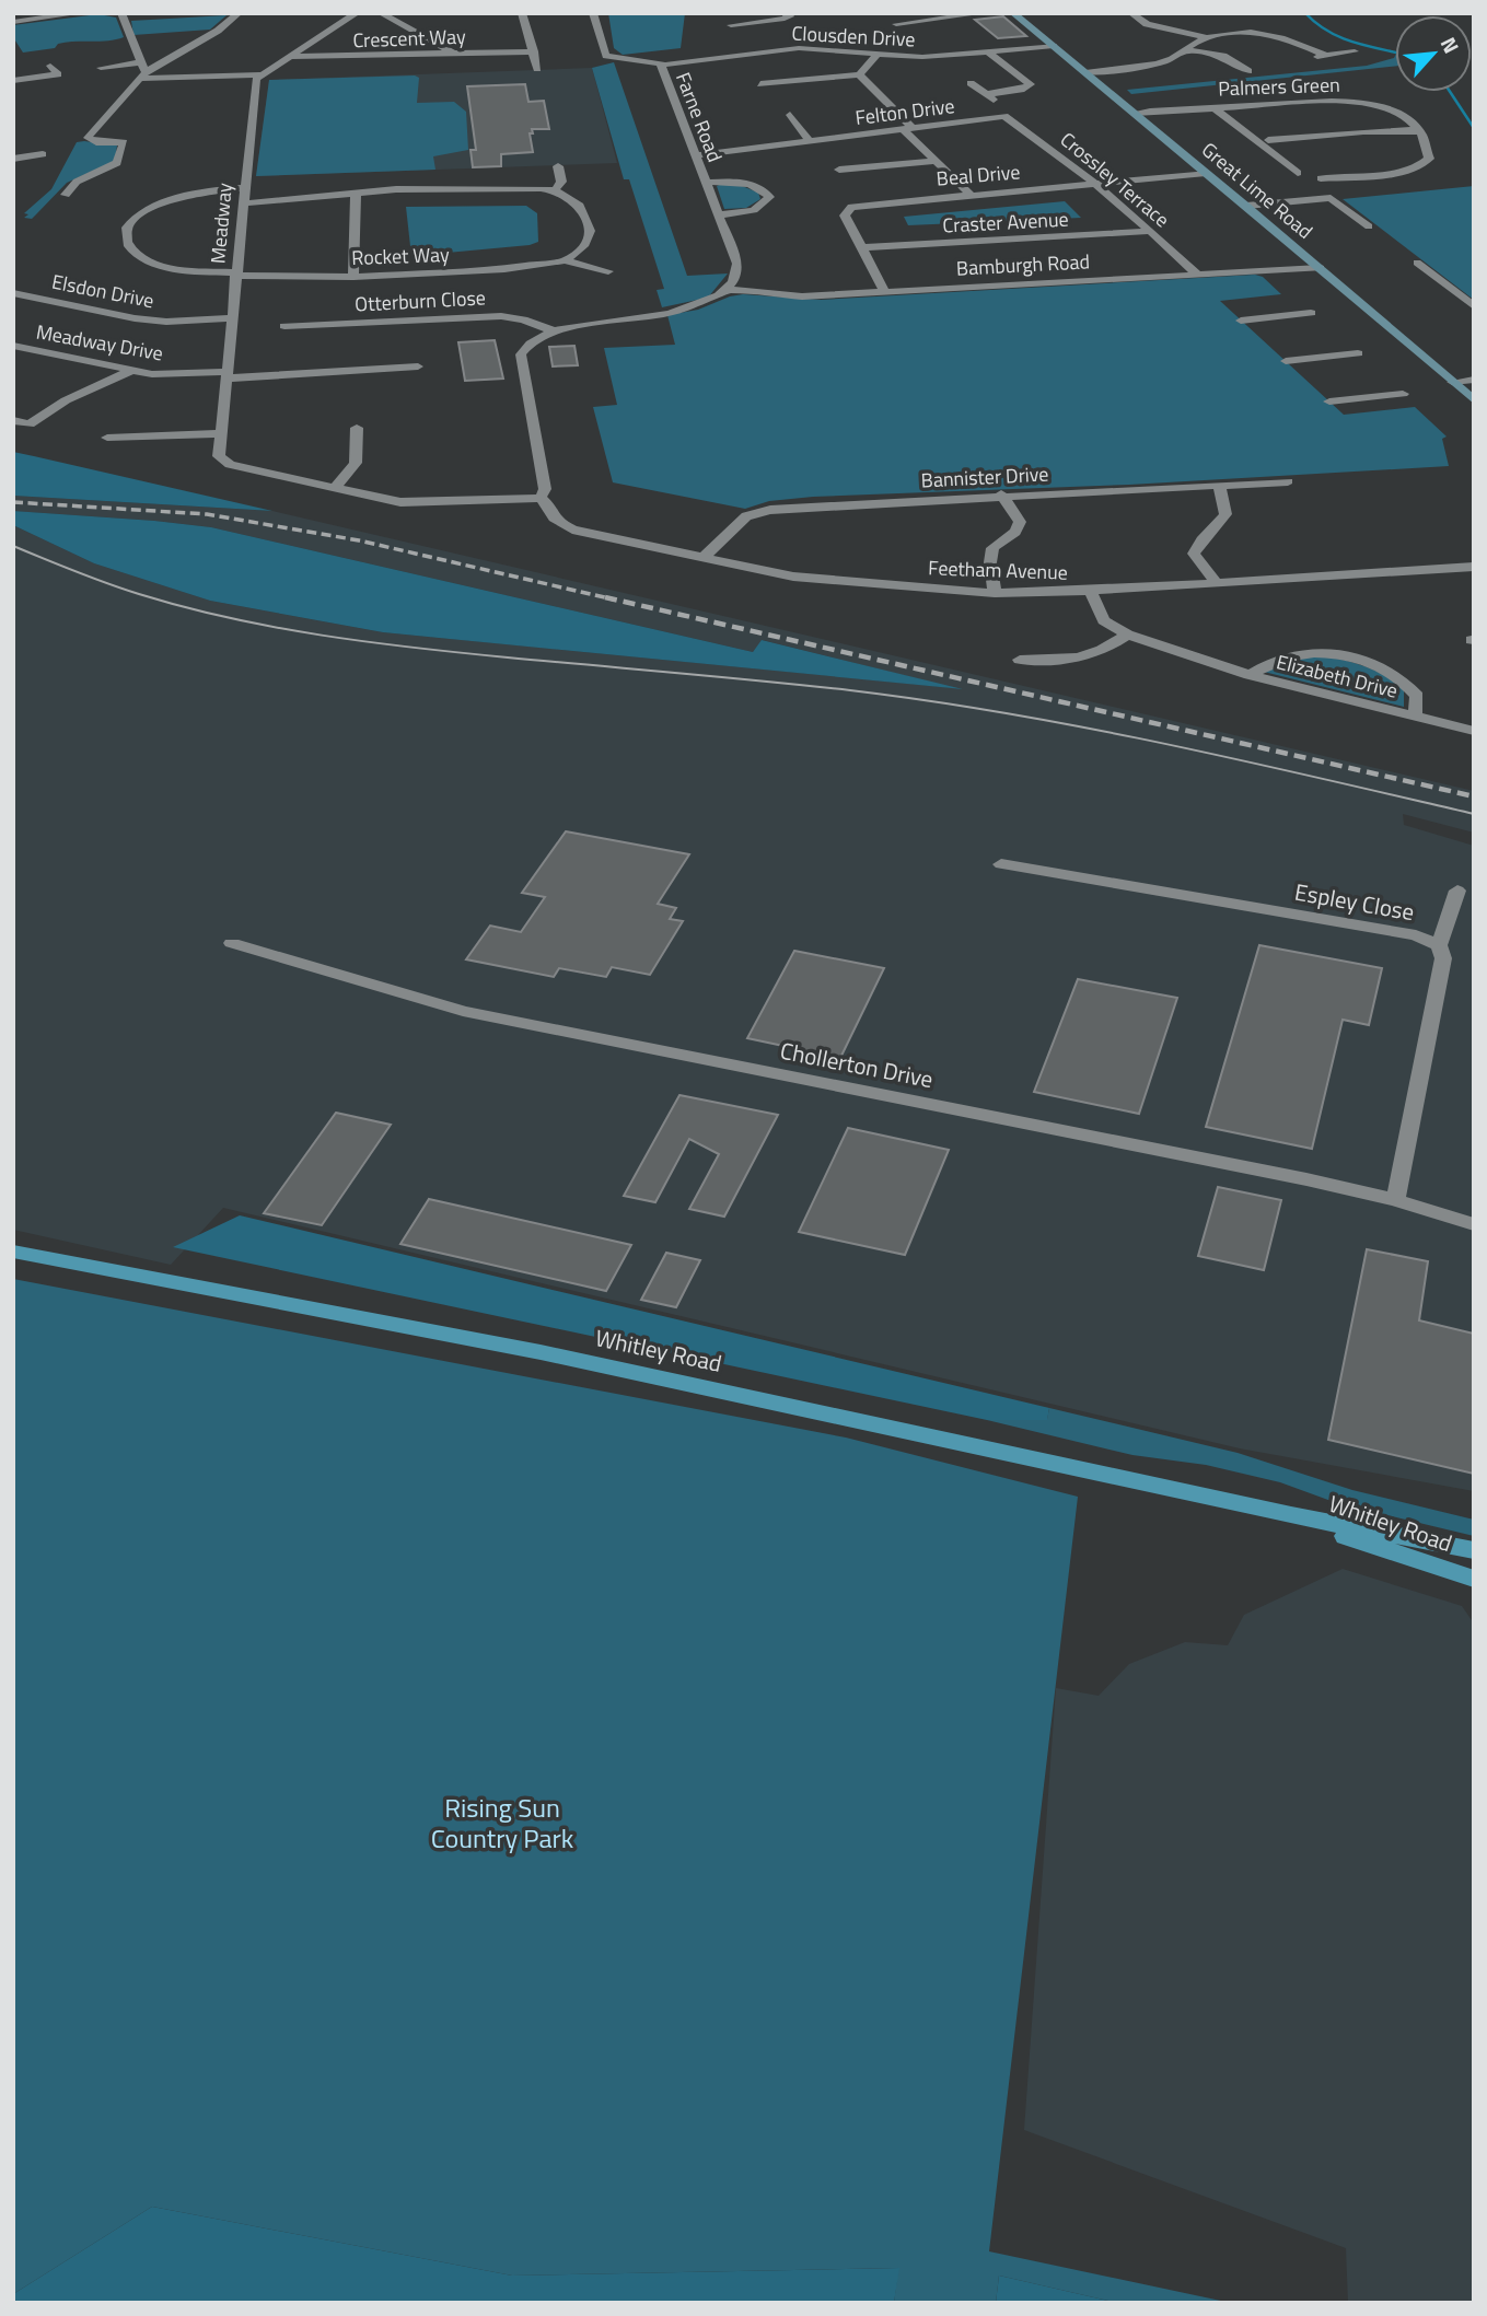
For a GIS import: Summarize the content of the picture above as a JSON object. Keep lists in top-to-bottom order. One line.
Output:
{"streets":{"main road":["Great Lime Road","Whitley Road"],"street":["Clousden Drive","Crescent Way","Palmers Green","Felton Drive","Farne Road","Beal Drive","Crossley Terrace","Craster Avenue","Meadway","Rocket Way","Bamburgh Road","Elsdon Drive","Otterburn Close","Meadway Drive","Bannister Drive","Feetham Avenue","Elizabeth Drive","Espley Close","Chollerton Drive"]},"crossings":[["Clousden Drive","Farne Road"],["Clousden Drive","Great Lime Road"],["Palmers Green","Great Lime Road"],["Felton Drive","Farne Road"],["Felton Drive","Crossley Terrace"],["Farne Road","Bamburgh Road"],["Farne Road","Otterburn Close"],["Beal Drive","Crossley Terrace"],["Beal Drive","Great Lime Road"],["Beal Drive","Craster Avenue"],["Beal Drive","Bamburgh Road"],["Crossley Terrace","Craster Avenue"],["Crossley Terrace","Bamburgh Road"],["Great Lime Road","Bamburgh Road"],["Meadway","Rocket Way"],["Meadway","Elsdon Drive"],["Meadway","Otterburn Close"],["Meadway","Meadway Drive"],["Meadway","Feetham Avenue"],["Bamburgh Road","Otterburn Close"],["Otterburn Close","Feetham Avenue"],["Bannister Drive","Feetham Avenue"],["Feetham Avenue","Elizabeth Drive"],["Espley Close","Chollerton Drive"]],"parks":["Rising Sun Country Park"],"north":"top right"}
